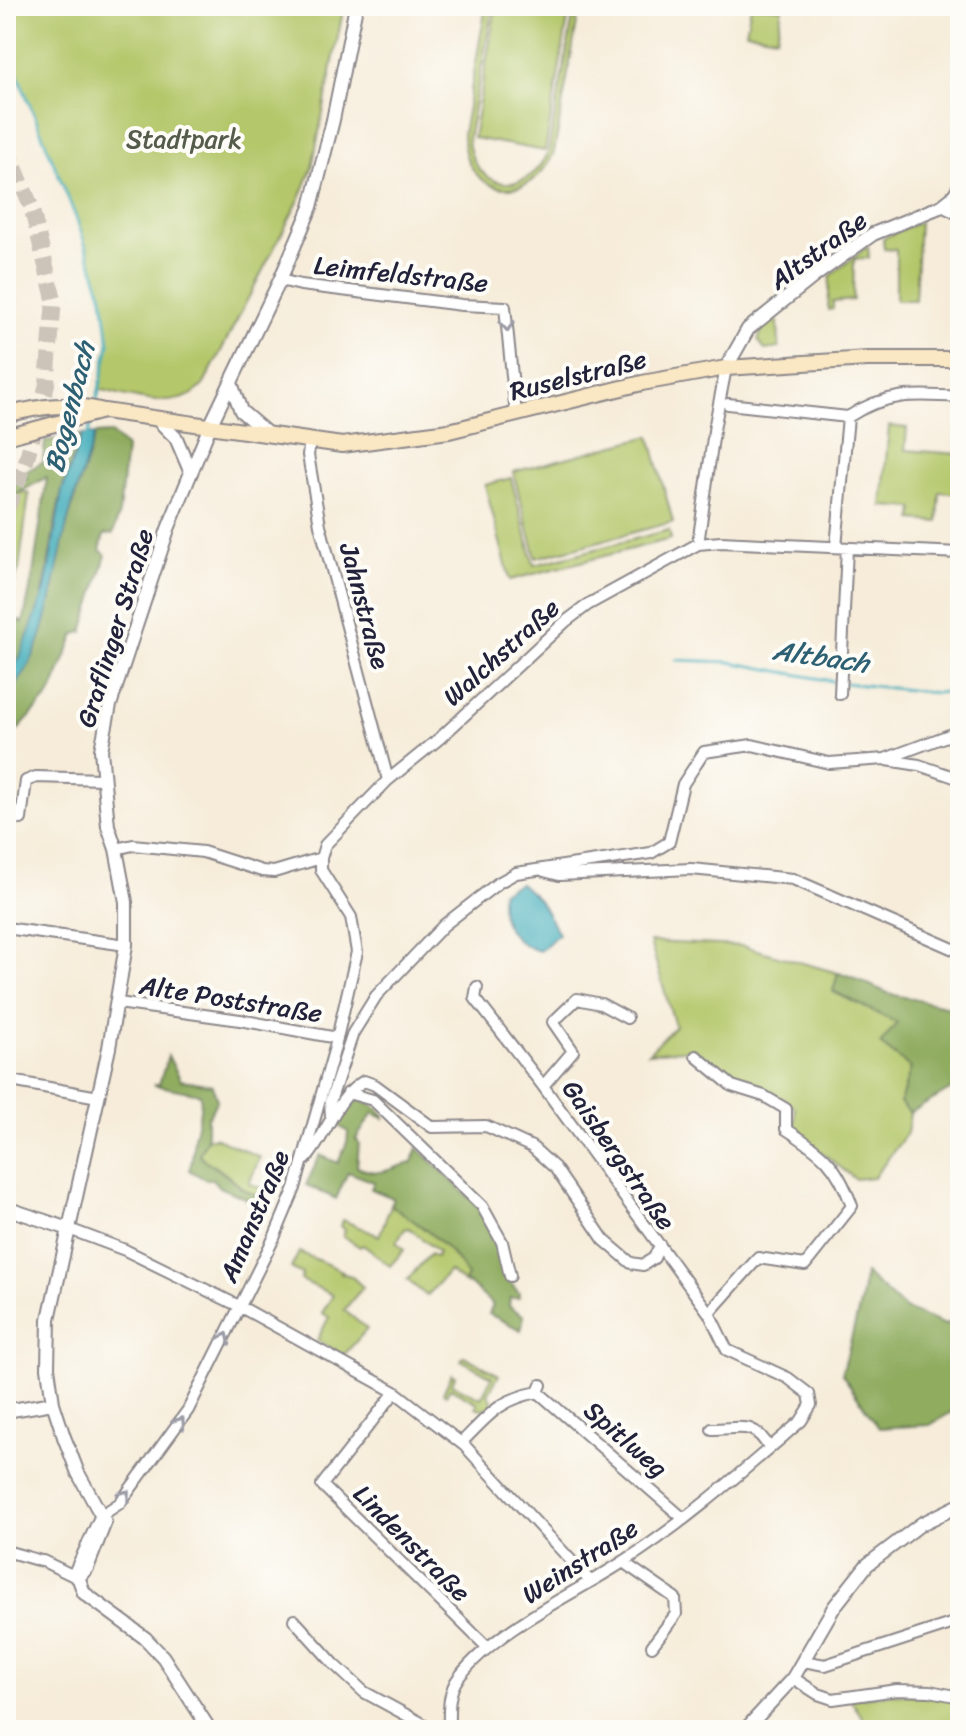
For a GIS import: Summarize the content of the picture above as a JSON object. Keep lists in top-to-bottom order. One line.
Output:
{"streets":{"main road":["Ruselstraße"],"street":["Altstraße","Leimfeldstraße","Jahnstraße","Graflinger Straße","Walchstraße","Alte Poststraße","Gaisbergstraße","Amanstraße","Spitlweg","Lindenstraße","Weinstraße"]},"crossings":[["Altstraße","Ruselstraße"],["Leimfeldstraße","Ruselstraße"],["Leimfeldstraße","Graflinger Straße"],["Ruselstraße","Jahnstraße"],["Ruselstraße","Graflinger Straße"],["Jahnstraße","Walchstraße"],["Graflinger Straße","Alte Poststraße"],["Graflinger Straße","Amanstraße"],["Walchstraße","Amanstraße"],["Alte Poststraße","Amanstraße"],["Gaisbergstraße","Weinstraße"],["Spitlweg","Weinstraße"],["Lindenstraße","Weinstraße"]],"one_way":["Leimfeldstraße"],"water":["Bogenbach","Altbach"],"parks":["Stadtpark"]}
